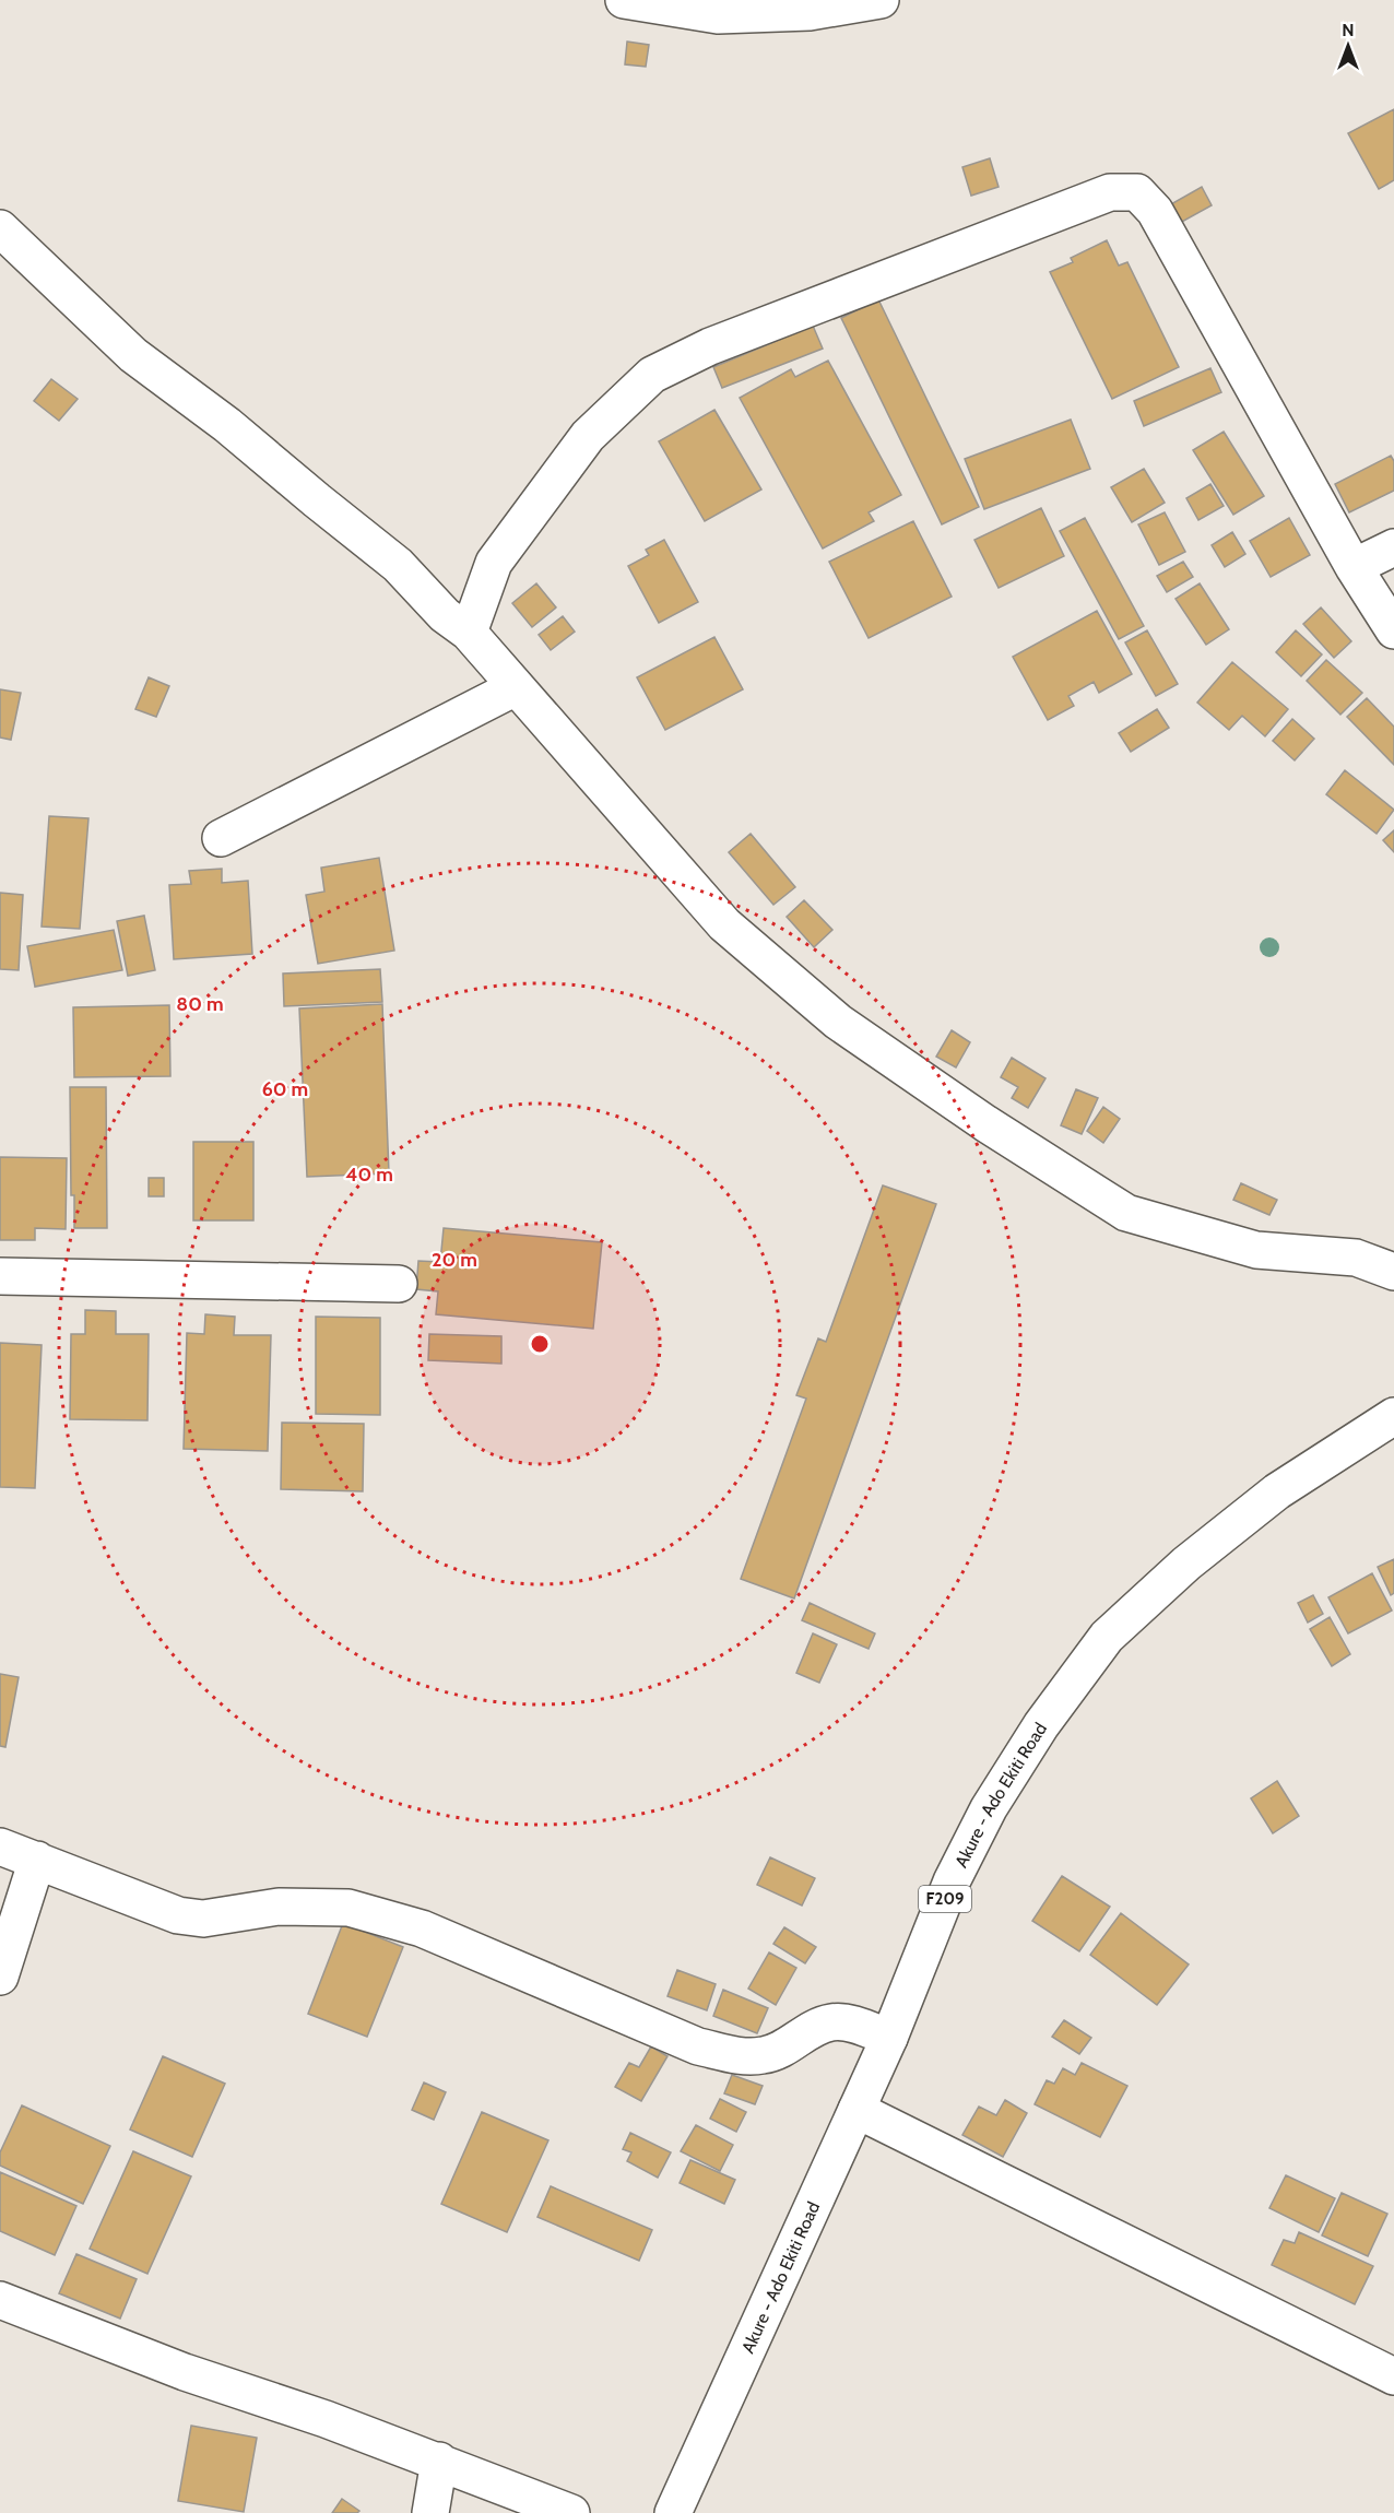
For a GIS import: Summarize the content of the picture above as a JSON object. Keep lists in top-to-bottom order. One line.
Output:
{"streets":{"street":["Akure - Ado Ekiti Road","F209"]},"north":"top","rings":["80 m","60 m","40 m","20 m"]}
